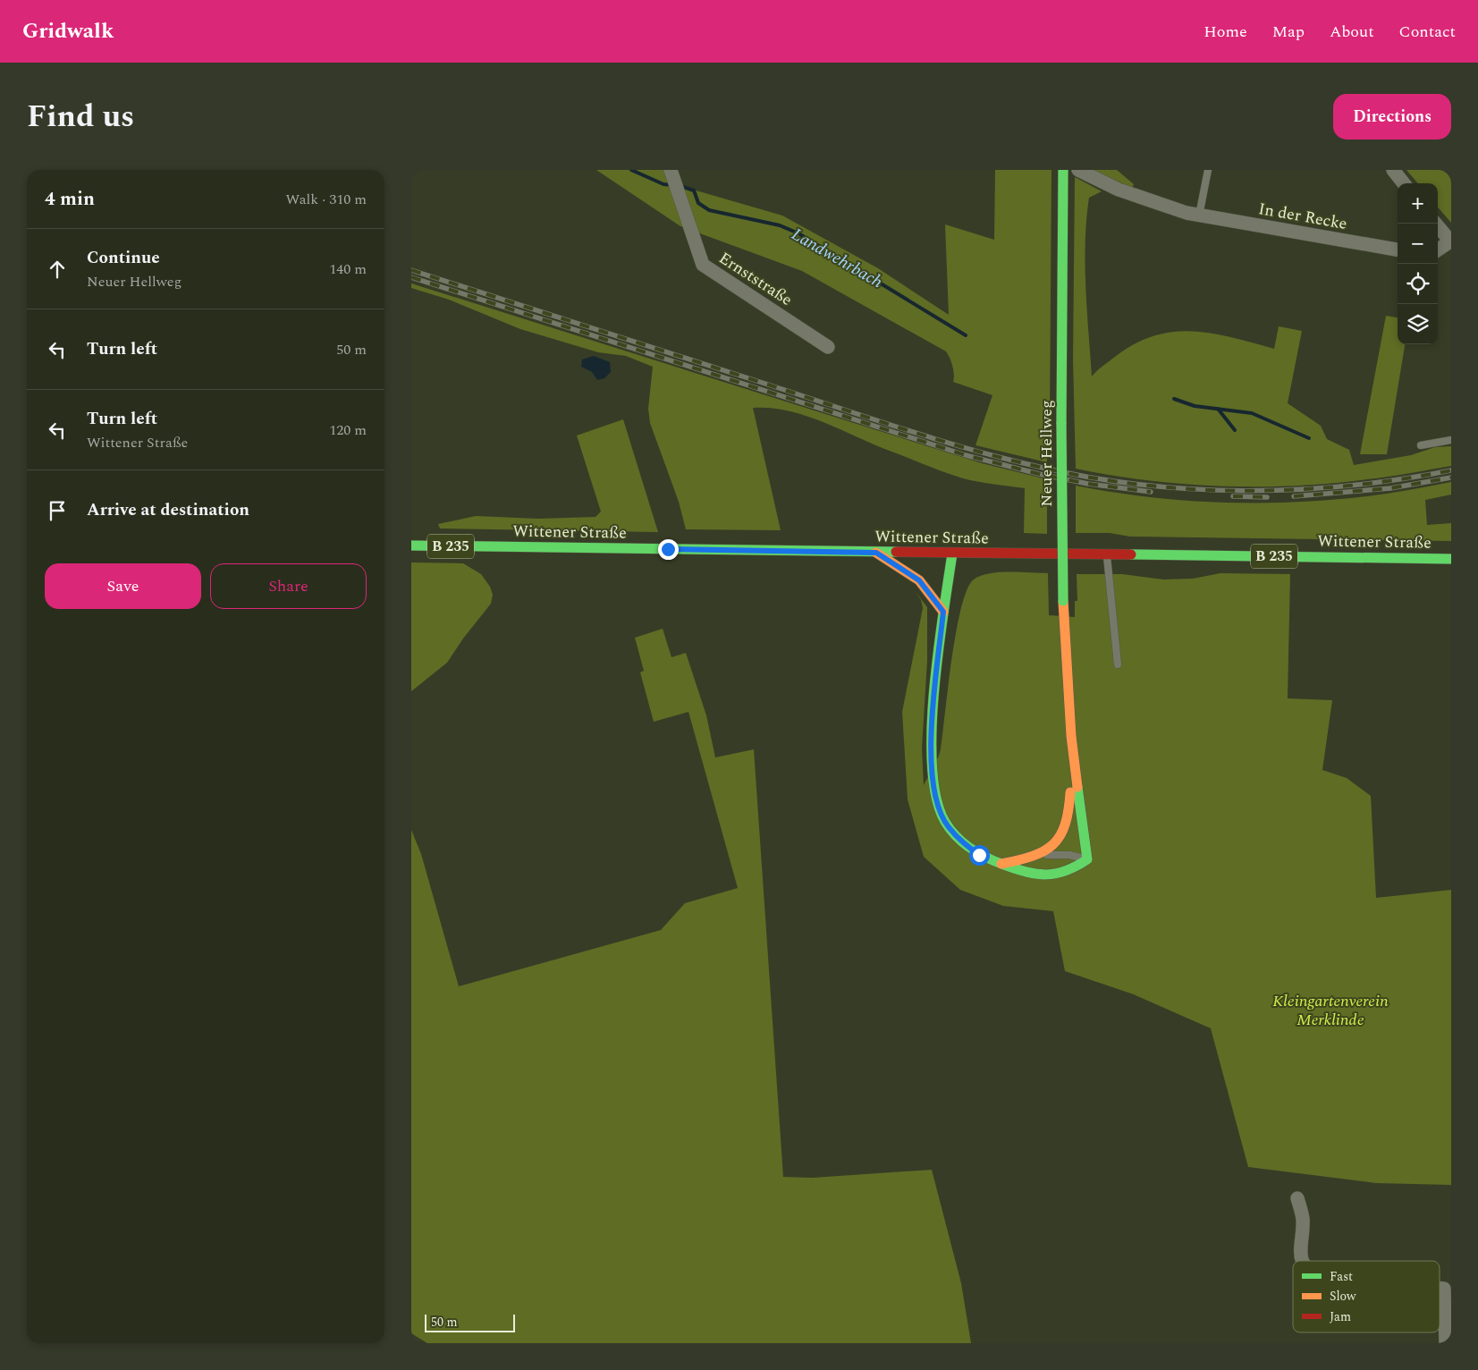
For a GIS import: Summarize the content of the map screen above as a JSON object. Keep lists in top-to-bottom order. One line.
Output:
{"streets":{"main road":["Neuer Hellweg","Wittener Straße","B 235"],"street":["In der Recke","Ernststraße"]},"water":["Landwehrbach"],"parks":["Kleingartenverein Merklinde"],"legend":["Fast","Slow","Jam"],"scale_bar":"50 m","page":{"header":"Gridwalk","nav":["Home","Map","About","Contact"],"title":"Find us","buttons":["Directions",["Save","Share"]],"heading":["4 min","Walk · 310 m"],"map_buttons":["+","−"],"list":[["Continue","Neuer Hellweg","140 m"],["Turn left","50 m"],["Turn left","Wittener Straße","120 m"],"Arrive at destination"],"scale":"50 m"}}
